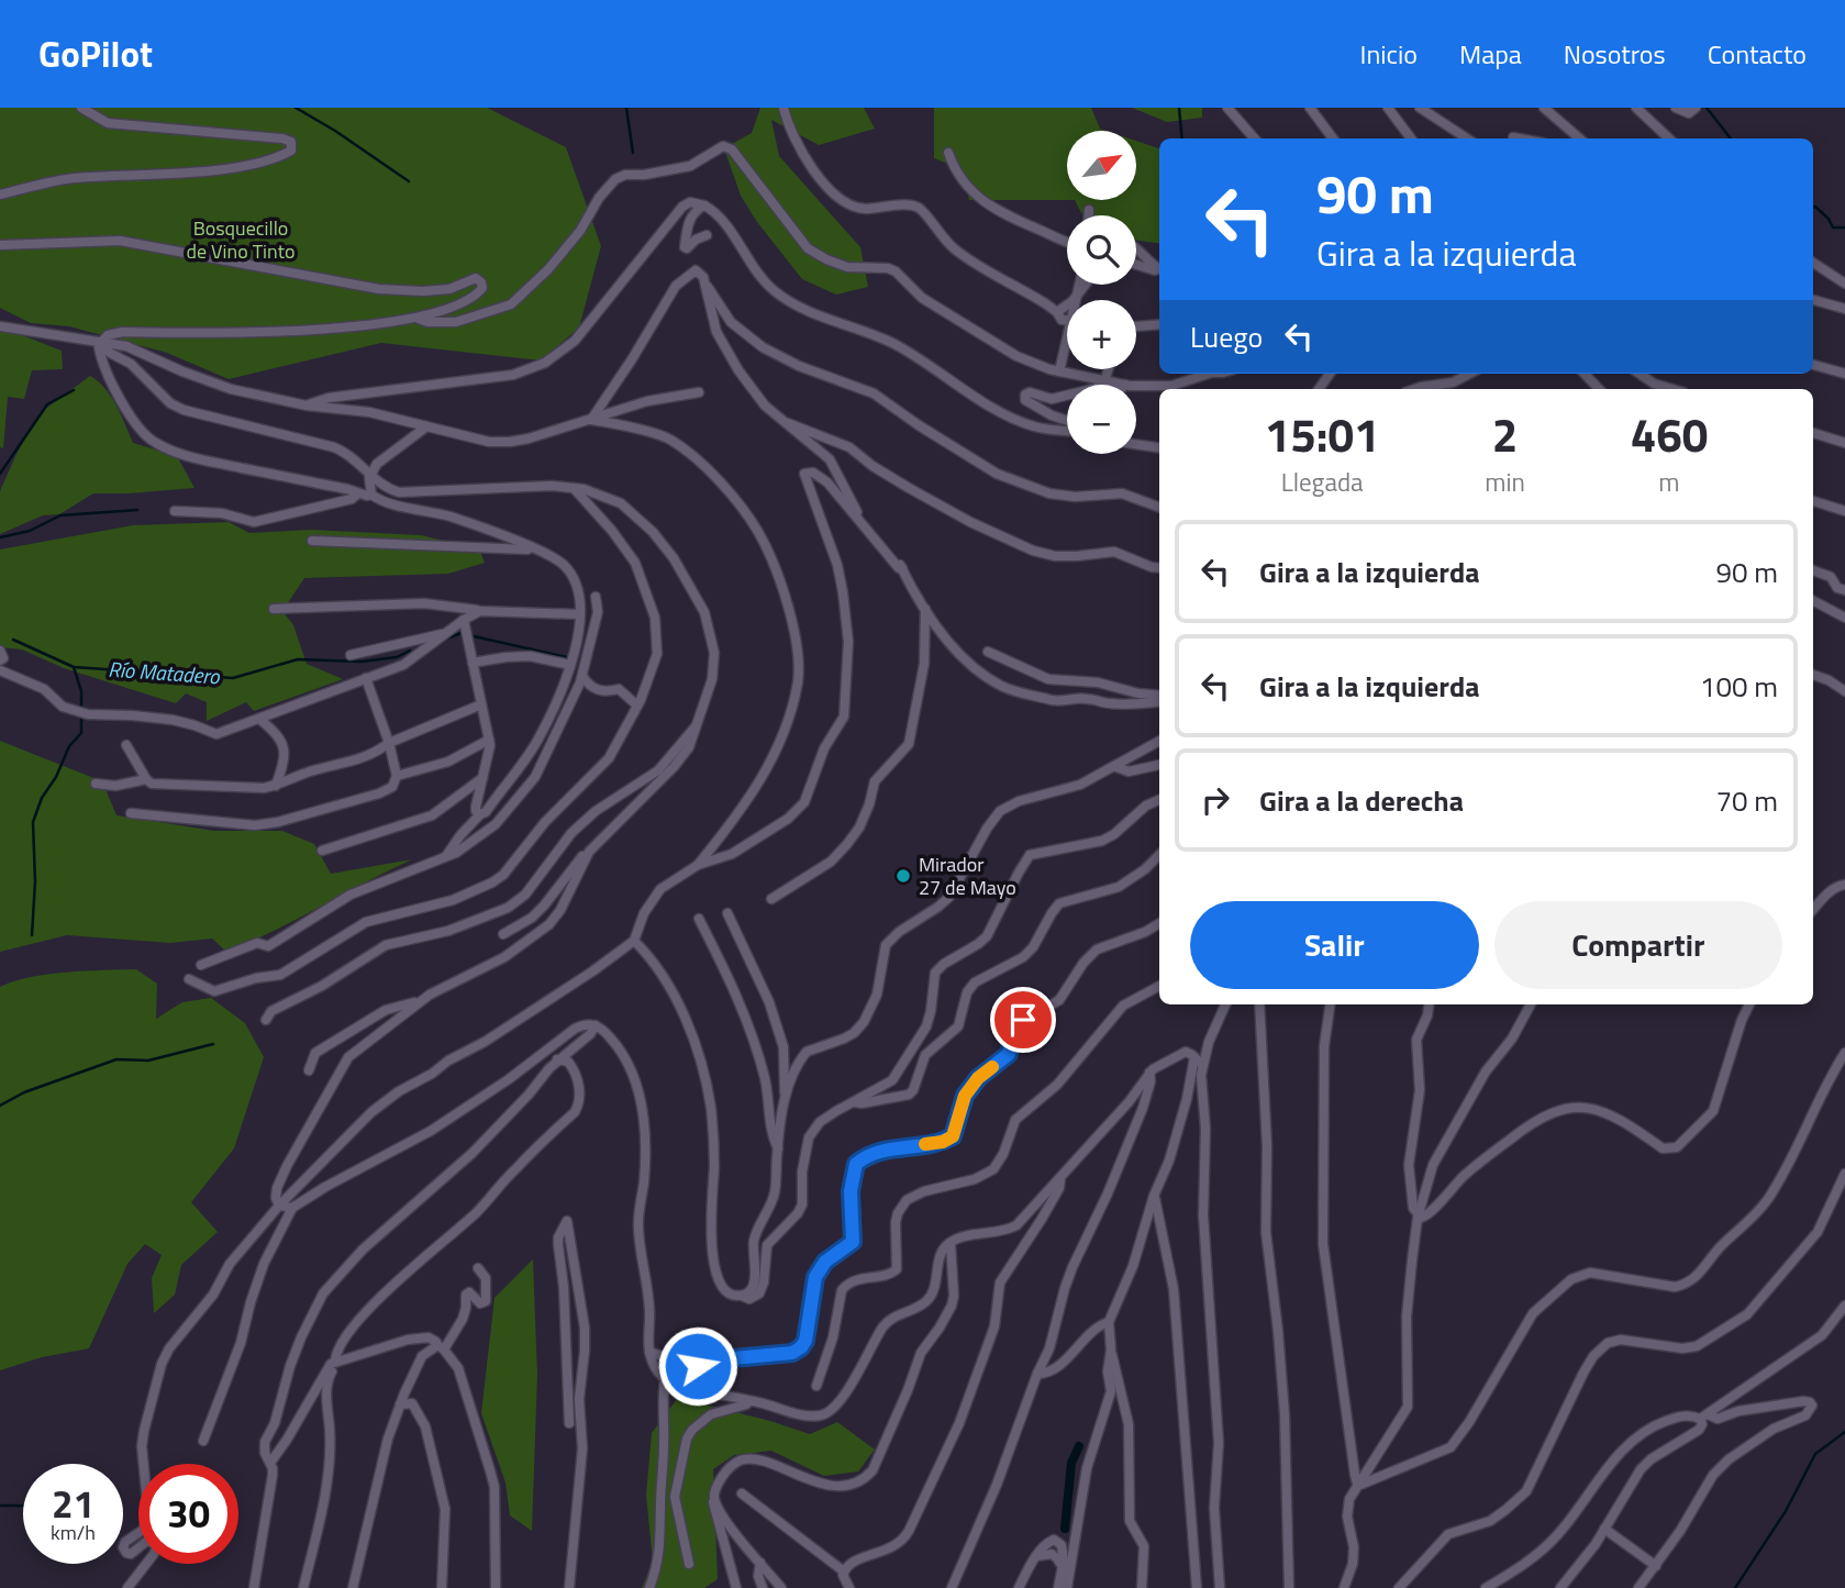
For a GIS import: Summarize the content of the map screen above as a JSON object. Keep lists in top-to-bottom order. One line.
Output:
{"water":["Río Matadero"],"parks":["Bosquecillo de Vino Tinto"],"places":["Mirador 27 de Mayo"],"north":"top right","page":{"header":"GoPilot","nav":["Inicio","Mapa","Nosotros","Contacto"],"map_buttons":["+","−"],"turn":["90 m","Gira a la izquierda"],"then":"Luego","eta":["15:01","Llegada","2","min","460","m"],"list":[{"name":"Gira a la izquierda","value":"90 m"},{"name":"Gira a la izquierda","value":"100 m"},{"name":"Gira a la derecha","value":"70 m"}],"buttons":["Salir","Compartir"],"speed":"21 km/h","limit":"30"}}
